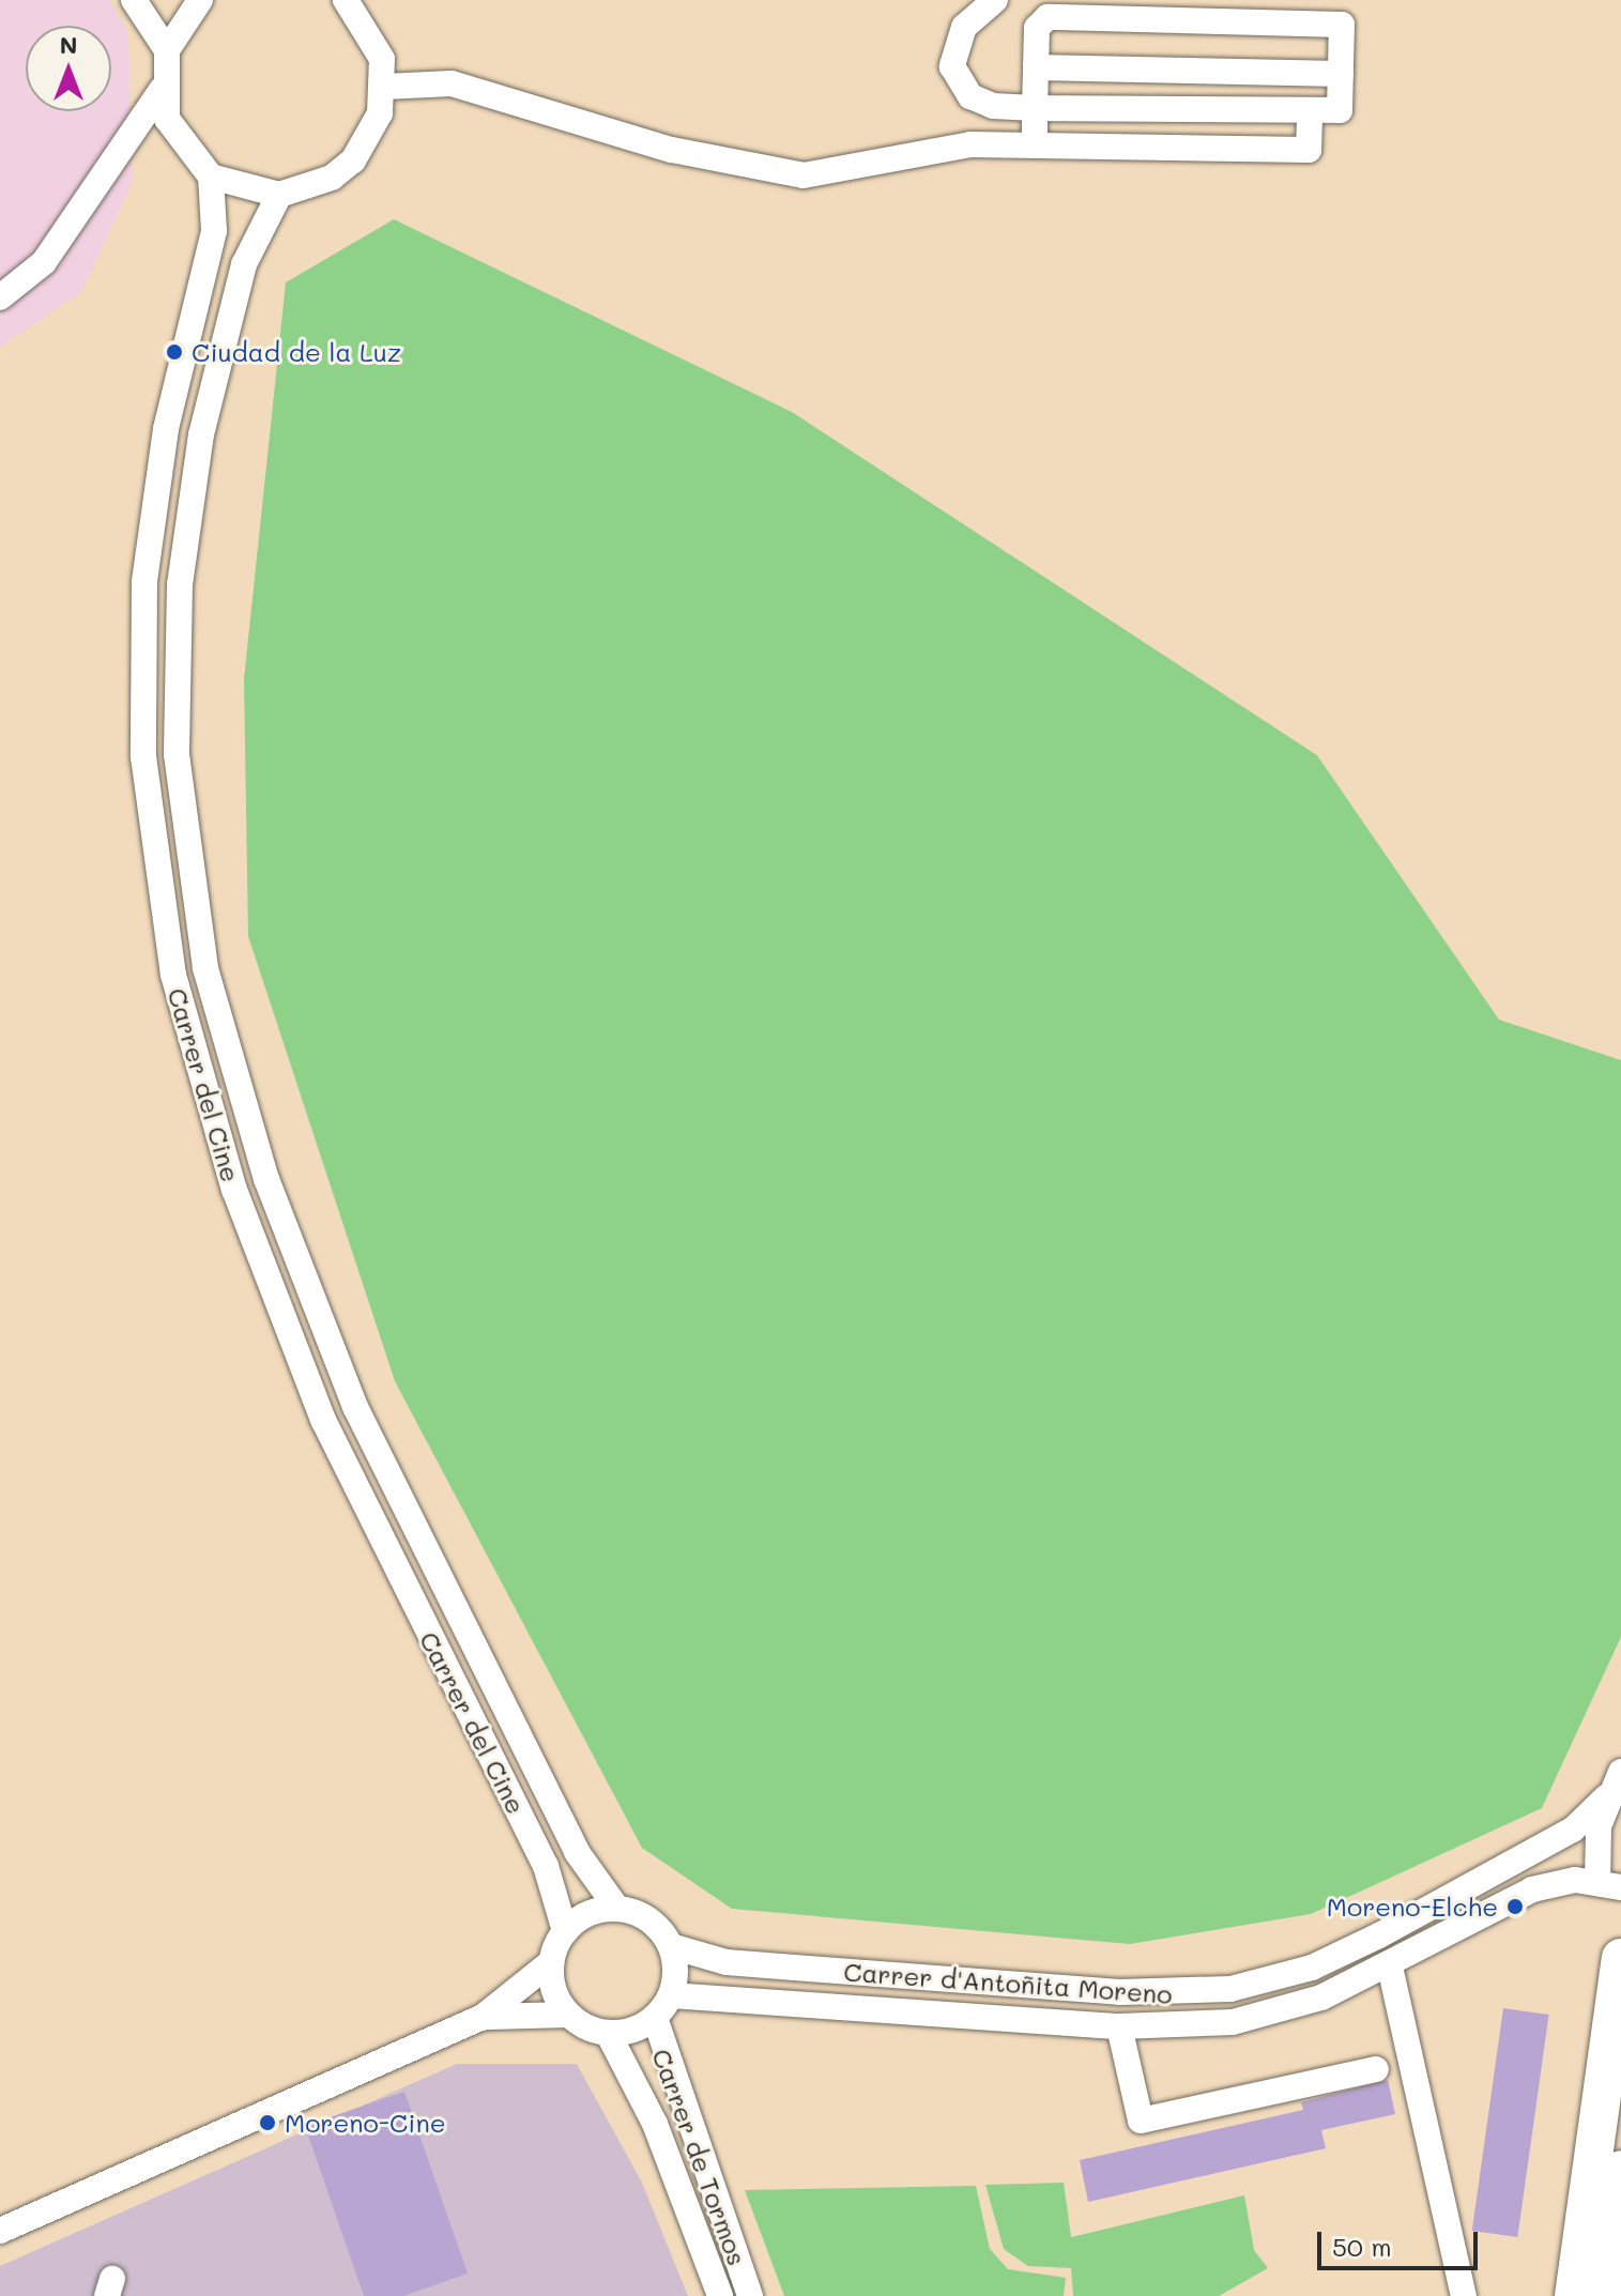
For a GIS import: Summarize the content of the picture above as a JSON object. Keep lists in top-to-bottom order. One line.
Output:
{"streets":{"street":["Carrer del Cine","Carrer d'Antoñita Moreno","Carrer de Tormos"]},"crossings":[["Carrer del Cine","Carrer d'Antoñita Moreno"],["Carrer del Cine","Carrer de Tormos"],["Carrer d'Antoñita Moreno","Carrer de Tormos"]],"places":["Ciudad de la Luz","Moreno-Elche","Moreno-Cine"],"scale_bar":"50 m","north":"top"}
